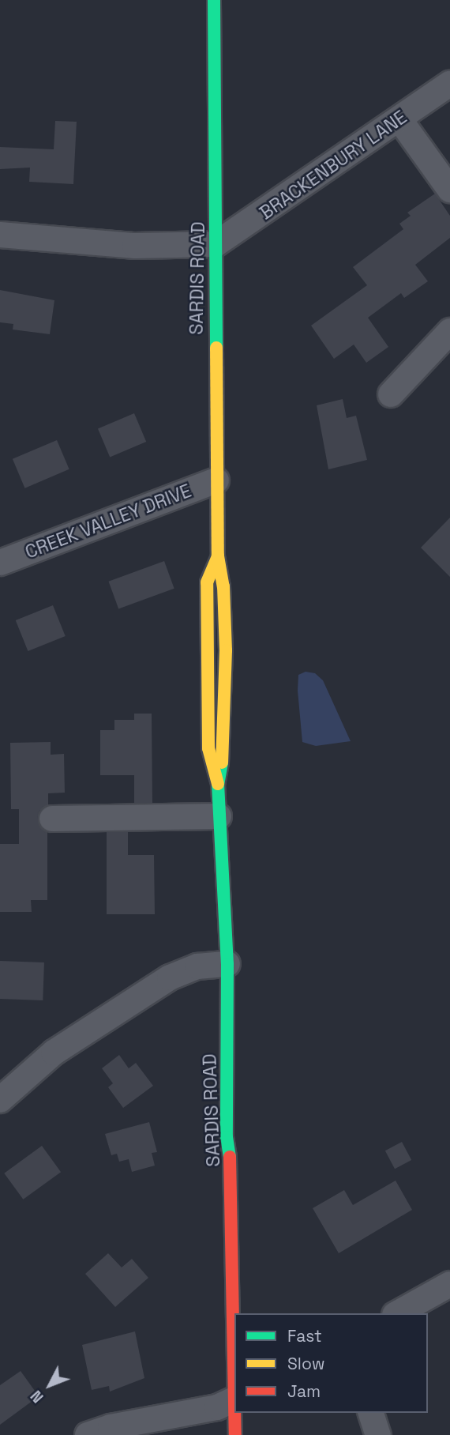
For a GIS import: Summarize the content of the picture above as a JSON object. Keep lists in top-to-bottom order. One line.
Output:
{"streets":{"main road":["SARDIS ROAD"],"street":["BRACKENBURY LANE","CREEK VALLEY DRIVE"]},"crossings":[["BRACKENBURY LANE","SARDIS ROAD"],["SARDIS ROAD","CREEK VALLEY DRIVE"]],"legend":["Fast","Slow","Jam"],"north":"bottom left"}
